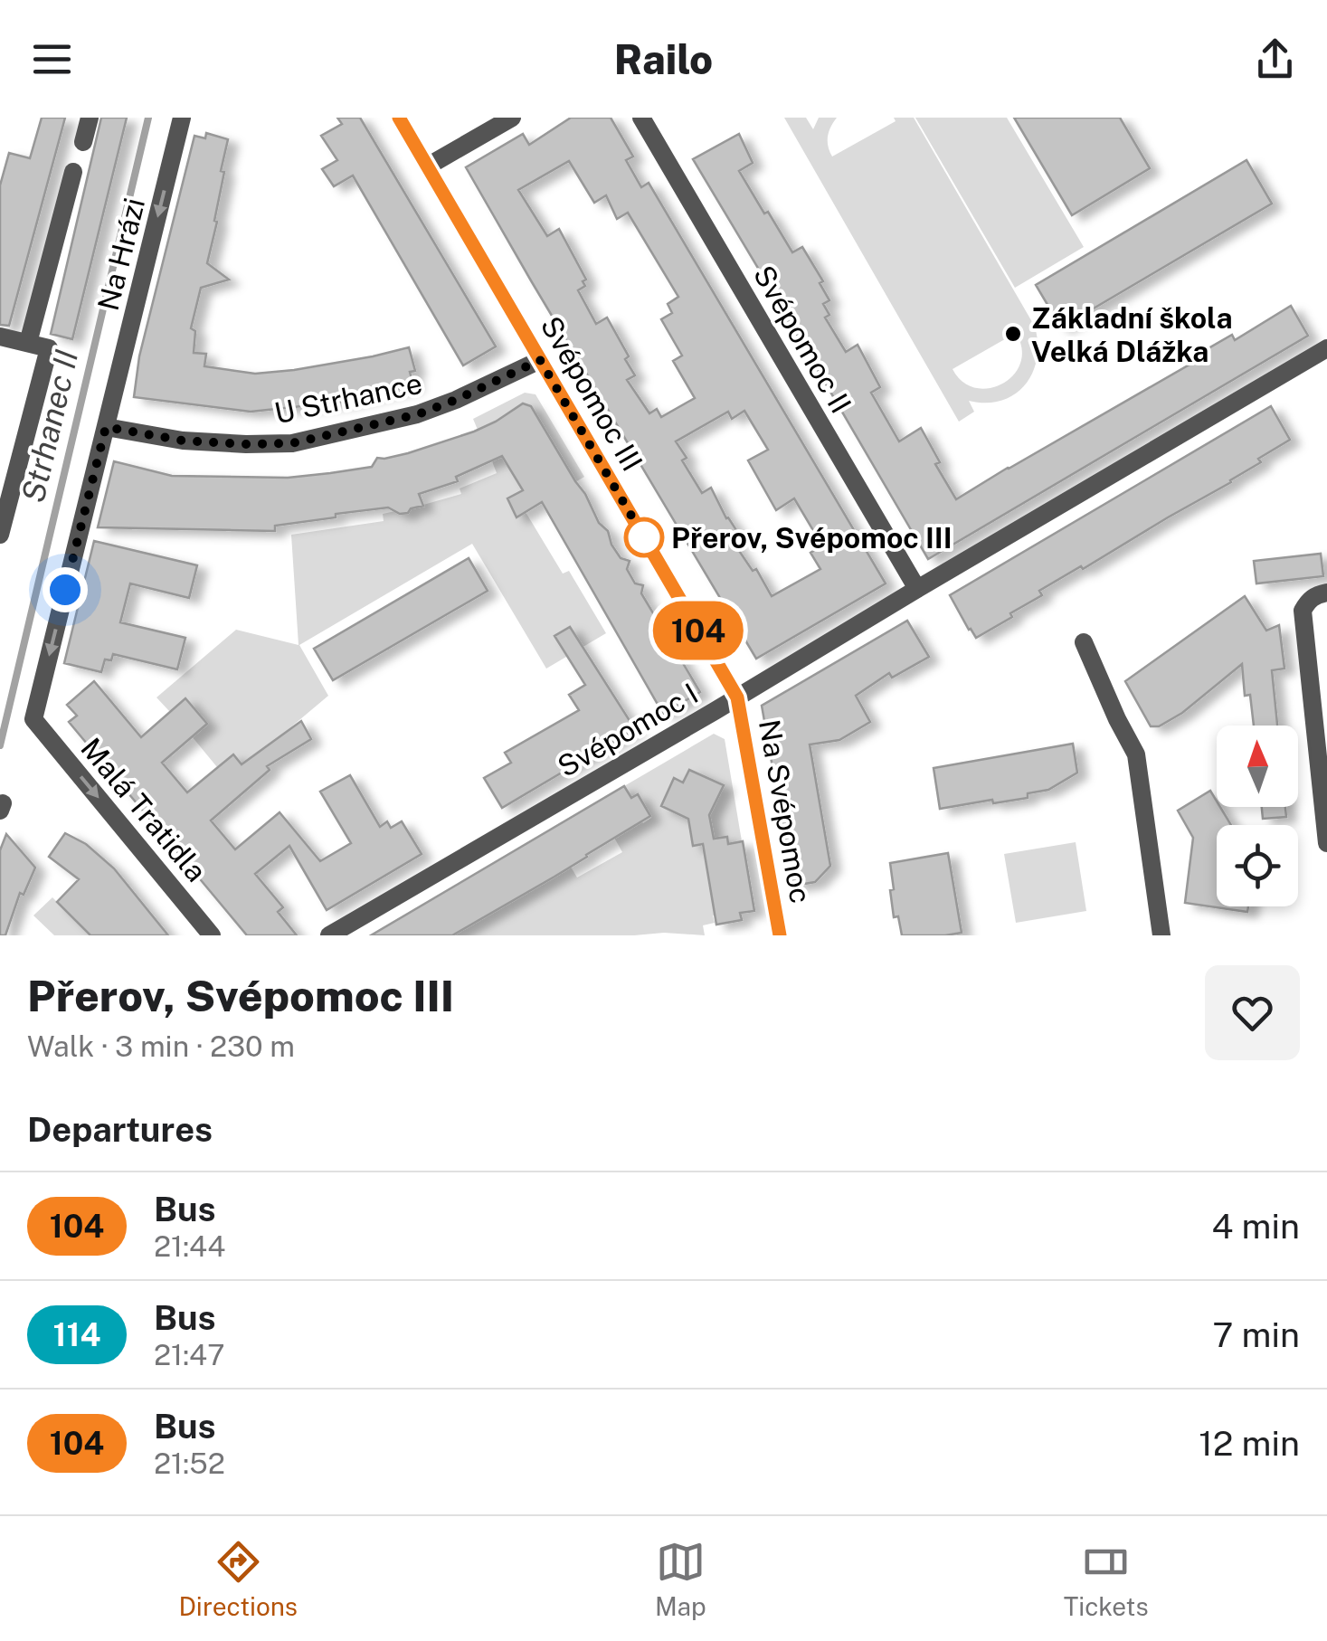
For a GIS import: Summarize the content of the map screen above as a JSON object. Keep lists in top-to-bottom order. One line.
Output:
{"streets":{"street":["Na Hrázi","Svépomoc II","Svépomoc III","U Strhance","Svépomoc I","Malá Tratidla","Na Svépomoc"]},"crossings":[["Na Hrázi","U Strhance"],["Na Hrázi","Malá Tratidla"],["Svépomoc II","Svépomoc I"],["Svépomoc III","U Strhance"],["Svépomoc III","Svépomoc I"],["Svépomoc III","Na Svépomoc"],["Svépomoc I","Na Svépomoc"]],"one_way":["Malá Tratidla"],"water":["Strhanec II"],"places":["Základní škola Velká Dlážka","Přerov, Svépomoc III"],"lines":["bus line 104"],"north":"top","page":{"header":"Railo","on_map":"104","heading":[["Přerov, Svépomoc III","Walk · 3 min · 230 m"],"Departures"],"list":[{"mark":"104","name":"Bus","note":"21:44","value":"4 min"},{"mark":"114","name":"Bus","note":"21:47","value":"7 min"},{"mark":"104","name":"Bus","note":"21:52","value":"12 min"}],"tabs":["Directions","Map","Tickets"]}}
